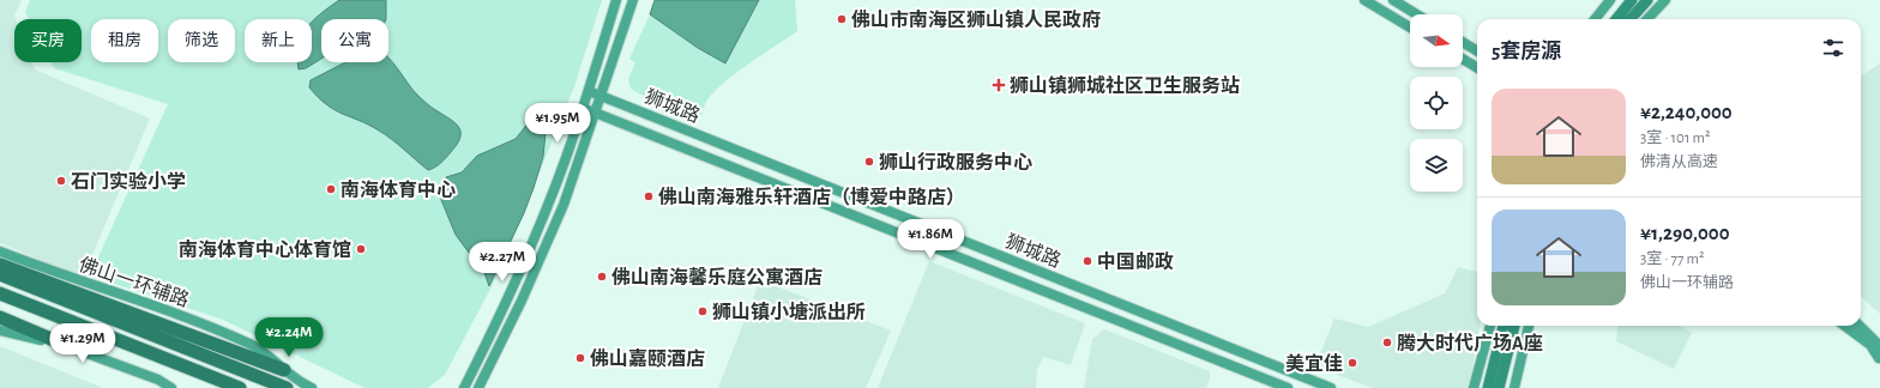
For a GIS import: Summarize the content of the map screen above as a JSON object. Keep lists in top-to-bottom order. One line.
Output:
{"streets":{"main road":["狮城路","佛山一环辅路"]},"places":{"other":["佛山市南海区狮山镇人民政府","狮山行政服务中心","石门实验小学","南海体育中心","佛山南海雅乐轩酒店（博爱中路店）","南海体育中心体育馆","中国邮政","佛山南海馨乐庭公寓酒店","狮山镇小塘派出所","腾大时代广场A座","佛山嘉颐酒店","美宜佳"],"health":["狮山镇狮城社区卫生服务站"]},"north":"right","page":{"chip":["买房","租房","筛选","新上","公寓"],"heading":"5套房源","list":[{"name":"¥2,240,000","note":"3室 · 101 m² · 佛清从高速"},{"name":"¥1,290,000","note":"3室 · 77 m² · 佛山一环辅路"}],"price":["¥1.95M","¥1.86M","¥2.27M","¥2.24M","¥1.29M"]}}
